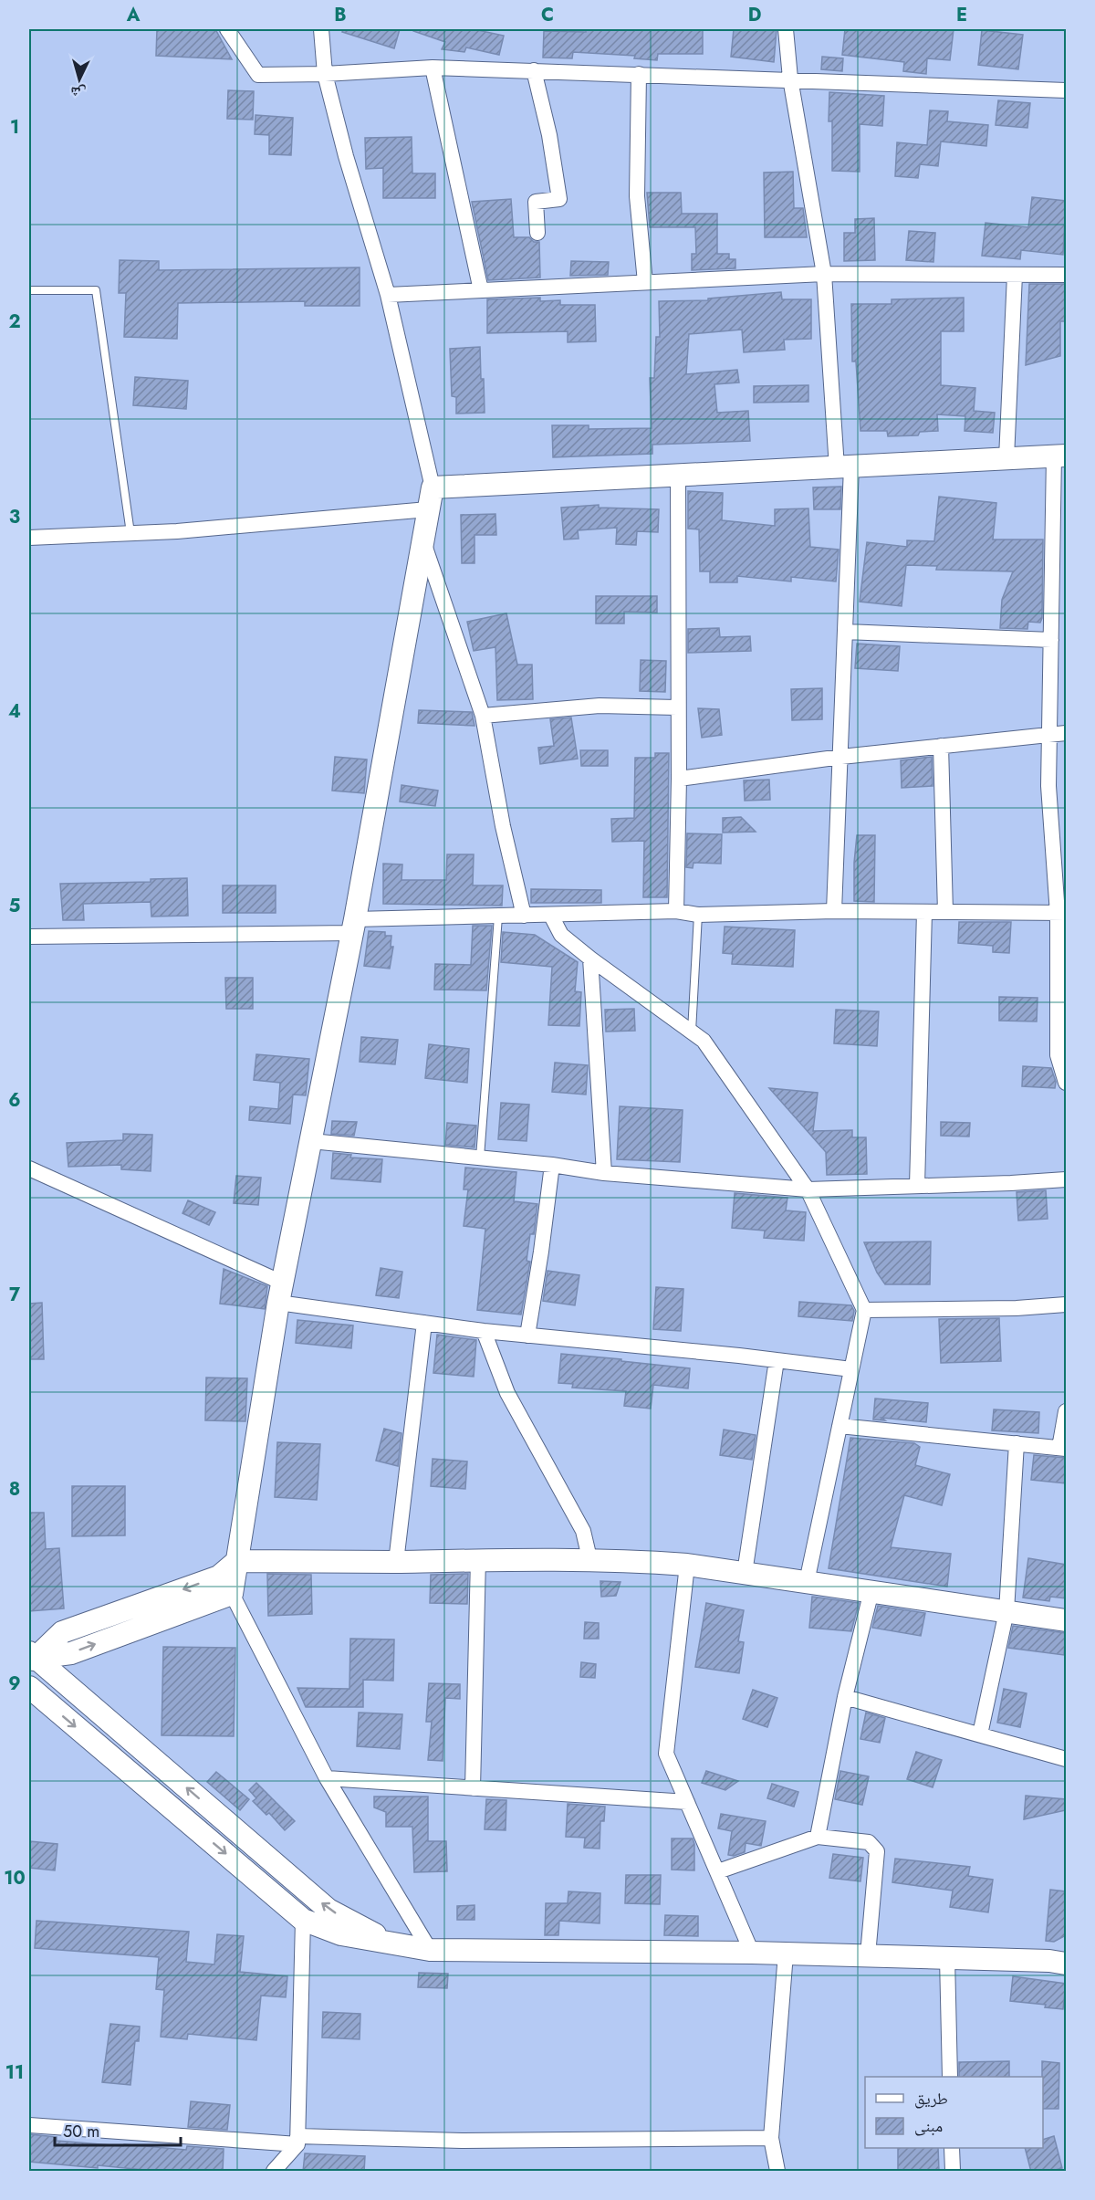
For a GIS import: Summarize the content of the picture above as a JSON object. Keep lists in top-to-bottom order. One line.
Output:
{"legend":["طريق","مبنى"],"scale_bar":"50 m","north":"bottom","grid":{"columns":["A","B","C","D","E"],"rows":["1","2","3","4","5","6","7","8","9","10","11"]}}
